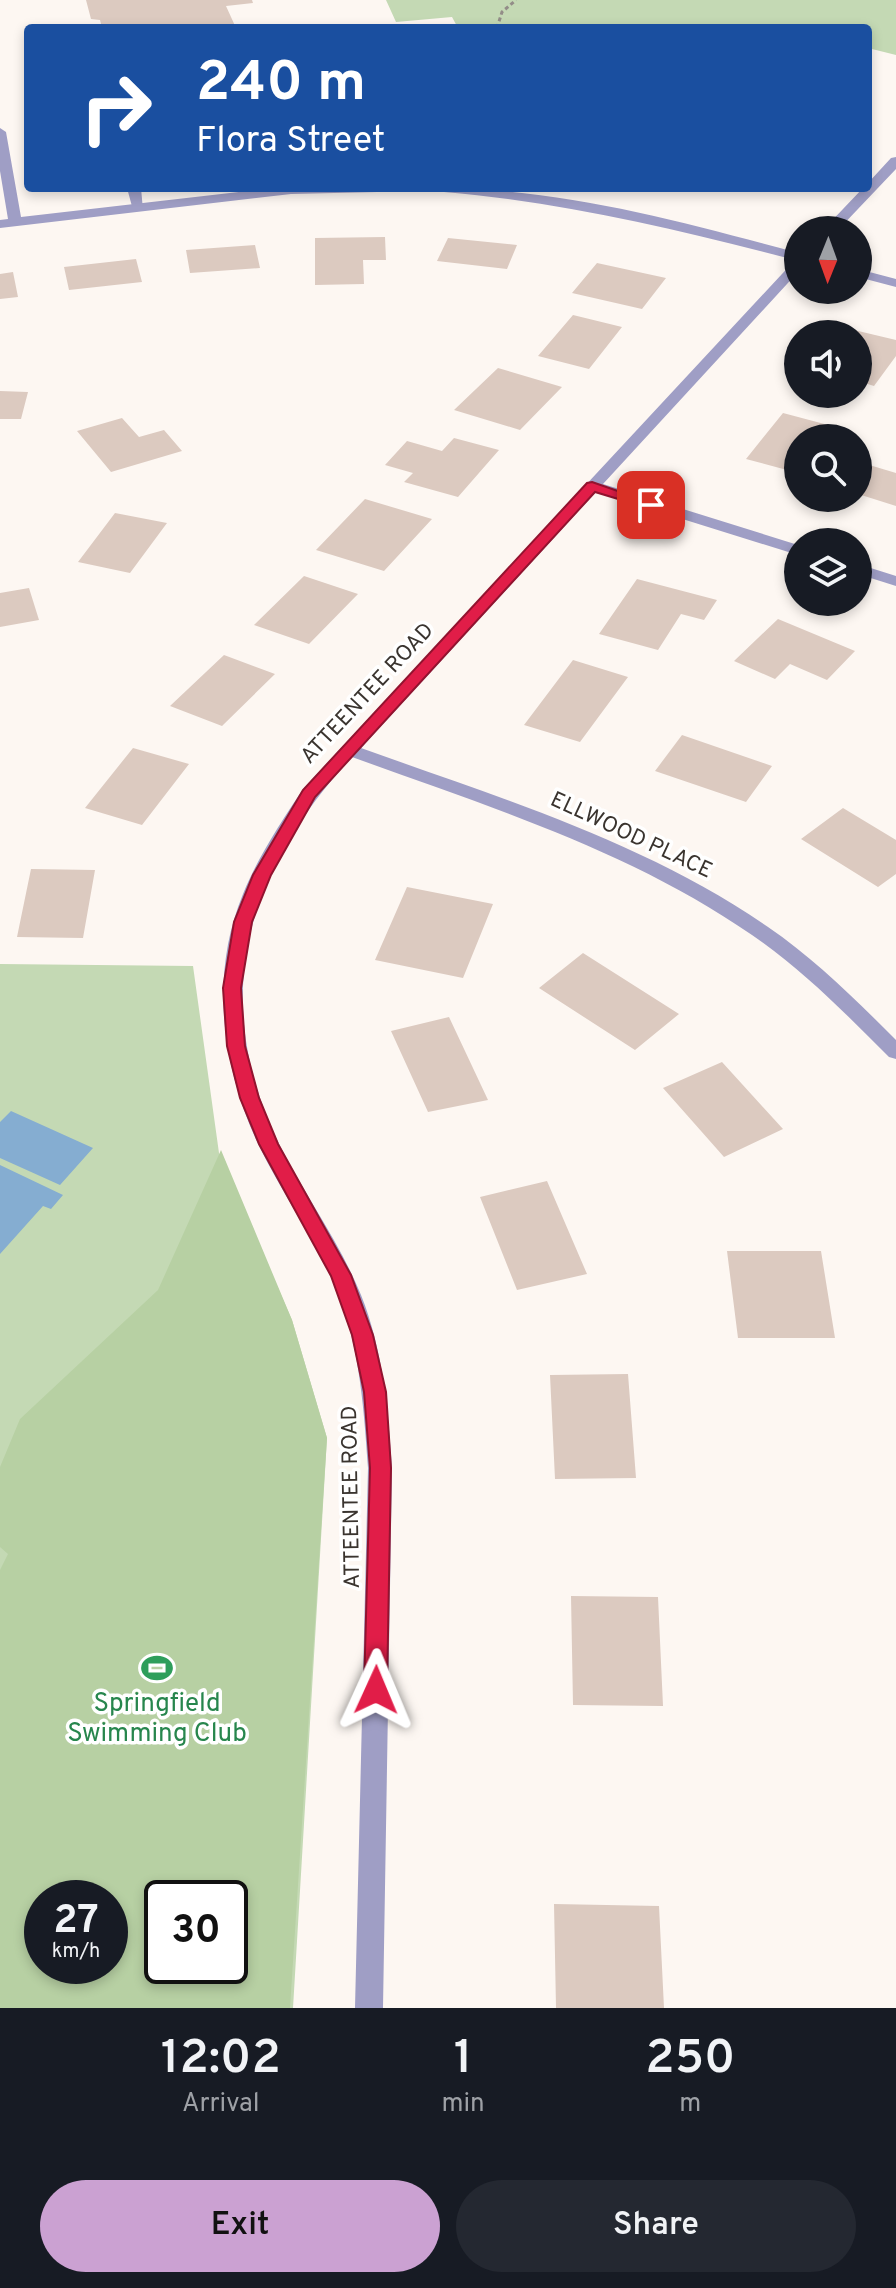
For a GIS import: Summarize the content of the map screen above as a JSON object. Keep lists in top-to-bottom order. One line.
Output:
{"streets":{"street":["ATTEENTEE ROAD","ELLWOOD PLACE"]},"crossings":[["ATTEENTEE ROAD","ELLWOOD PLACE"]],"places":{"sports":["Springfield Swimming Club"]},"north":"bottom","page":{"turn":["240 m","Flora Street"],"speed":"27 km/h","limit":"30","eta":["12:02","Arrival","1","min","250","m"],"buttons":["Exit","Share"]}}
